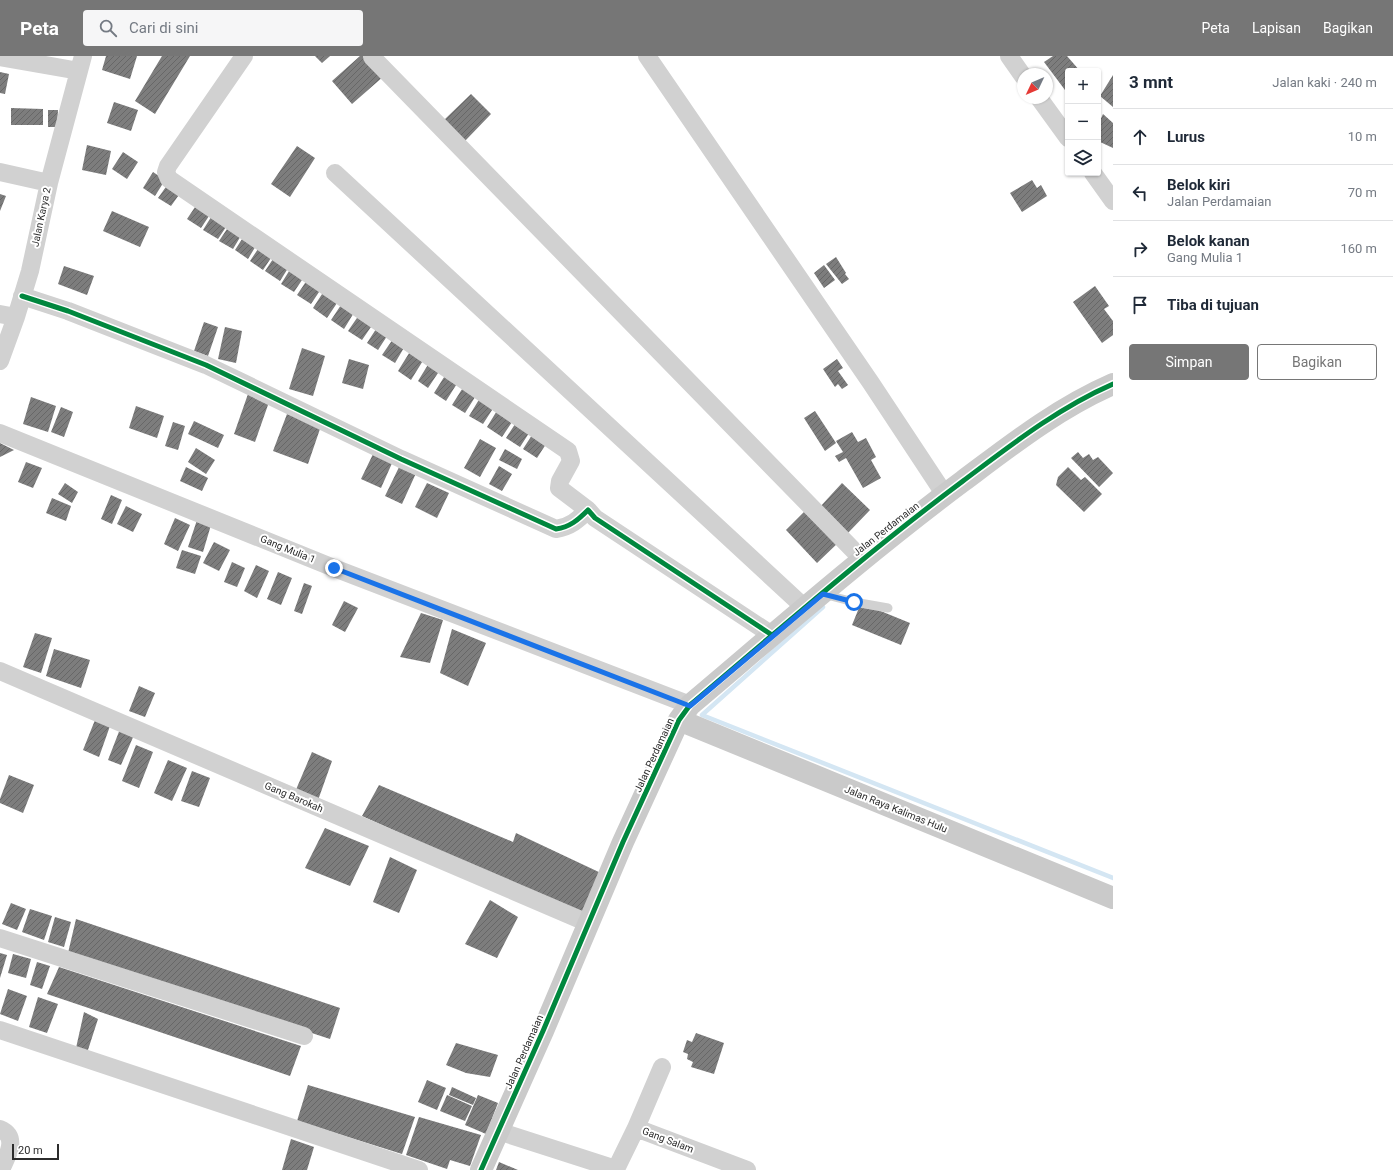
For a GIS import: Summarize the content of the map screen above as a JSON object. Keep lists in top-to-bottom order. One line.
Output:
{"streets":{"street":["Jalan Karya 2","Jalan Perdamaian","Gang Mulia 1","Gang Barokah","Jalan Raya Kalimas Hulu","Gang Salam"]},"crossings":[["Jalan Perdamaian","Gang Mulia 1"],["Jalan Perdamaian","Gang Barokah"],["Jalan Perdamaian","Jalan Raya Kalimas Hulu"],["Jalan Perdamaian","Gang Salam"],["Gang Mulia 1","Jalan Raya Kalimas Hulu"]],"scale_bar":"20 m","north":"bottom left","page":{"header":"Peta","search":"Cari di sini","nav":["Peta","Lapisan","Bagikan"],"heading":["3 mnt","Jalan kaki · 240 m"],"map_buttons":["+","−"],"list":[["Lurus","10 m"],["Belok kiri","Jalan Perdamaian","70 m"],["Belok kanan","Gang Mulia 1","160 m"],"Tiba di tujuan"],"buttons":["Simpan","Bagikan"],"scale":"20 m"}}
